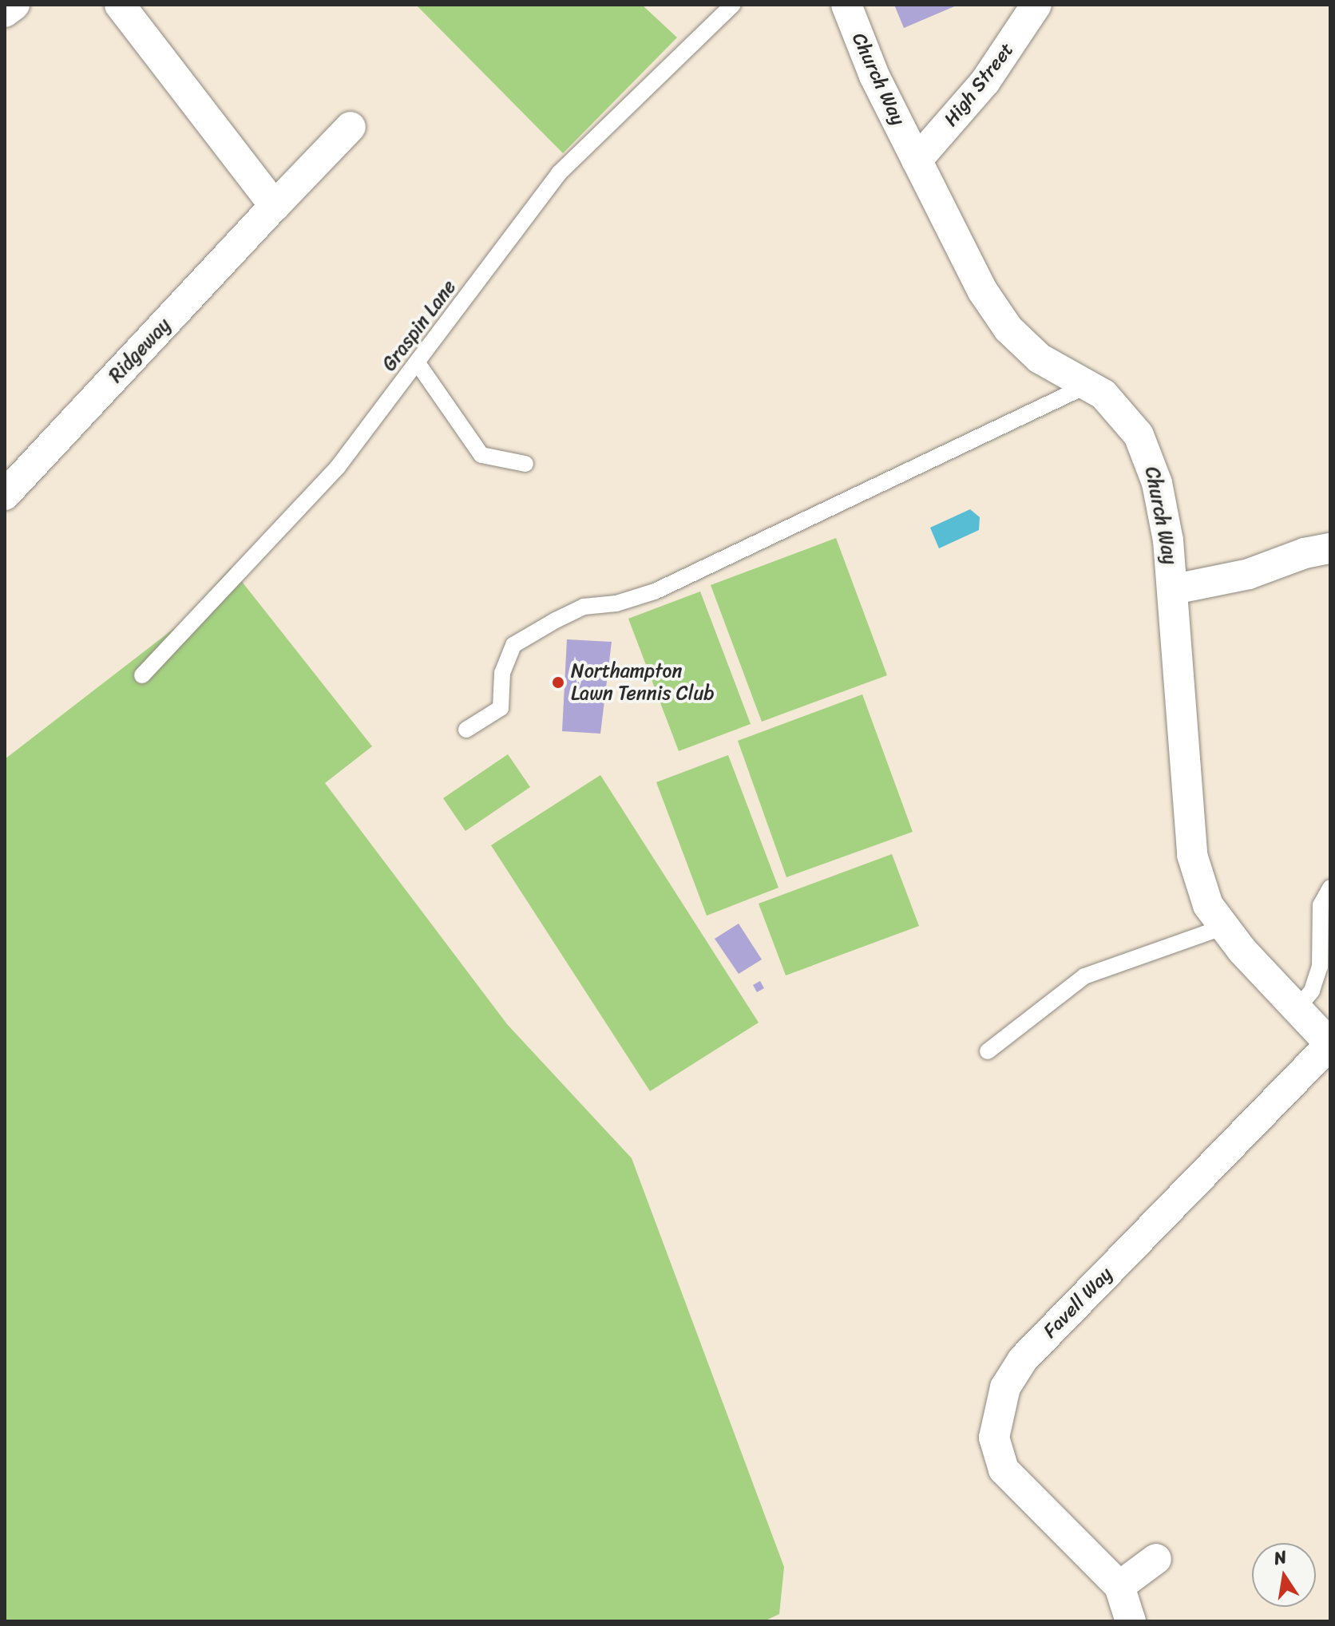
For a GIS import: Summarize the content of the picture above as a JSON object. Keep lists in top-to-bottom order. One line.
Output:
{"streets":{"street":["Church Way","High Street","Ridgeway","Favell Way"],"lane":["Graspin Lane"]},"crossings":[["Church Way","High Street"],["Church Way","Favell Way"]],"places":["Northampton Lawn Tennis Club"],"north":"top"}
